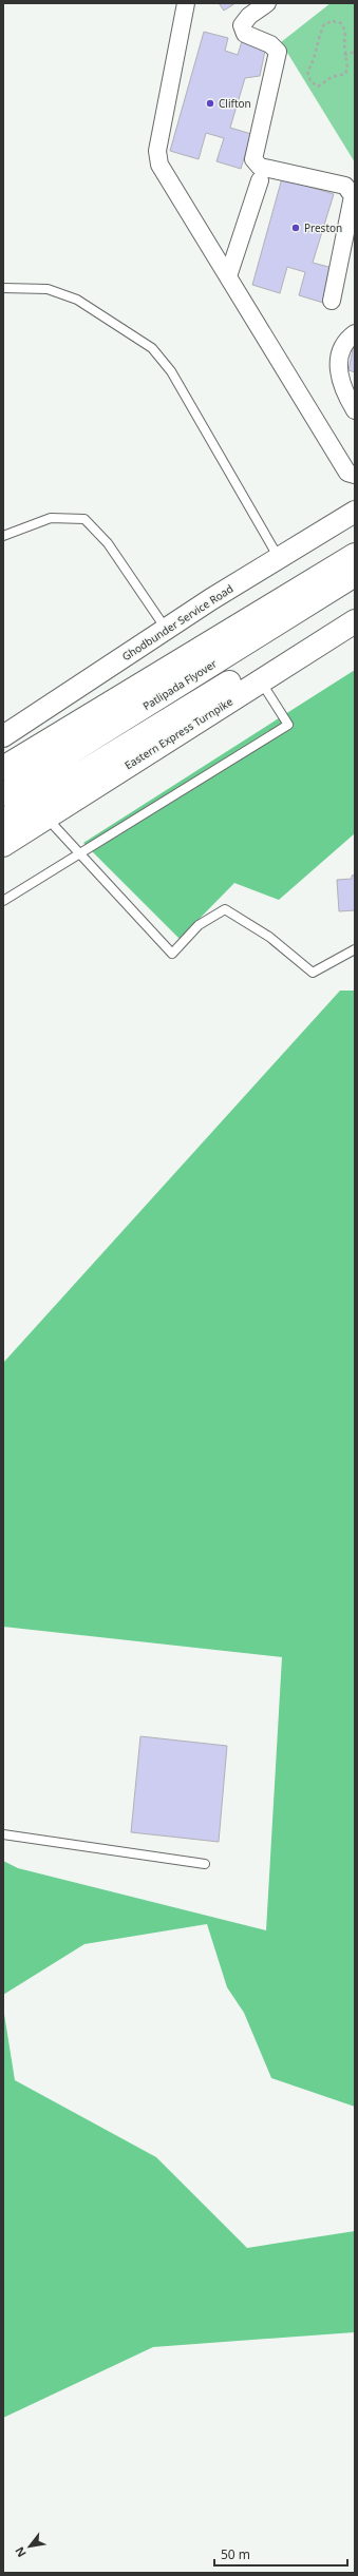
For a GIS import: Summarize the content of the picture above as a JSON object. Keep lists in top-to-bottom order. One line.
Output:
{"streets":{"main road":["Patlipada Flyover","Eastern Express Turnpike"],"street":["Ghodbunder Service Road"]},"places":["Clifton","Preston"],"scale_bar":"50 m","north":"bottom left"}
